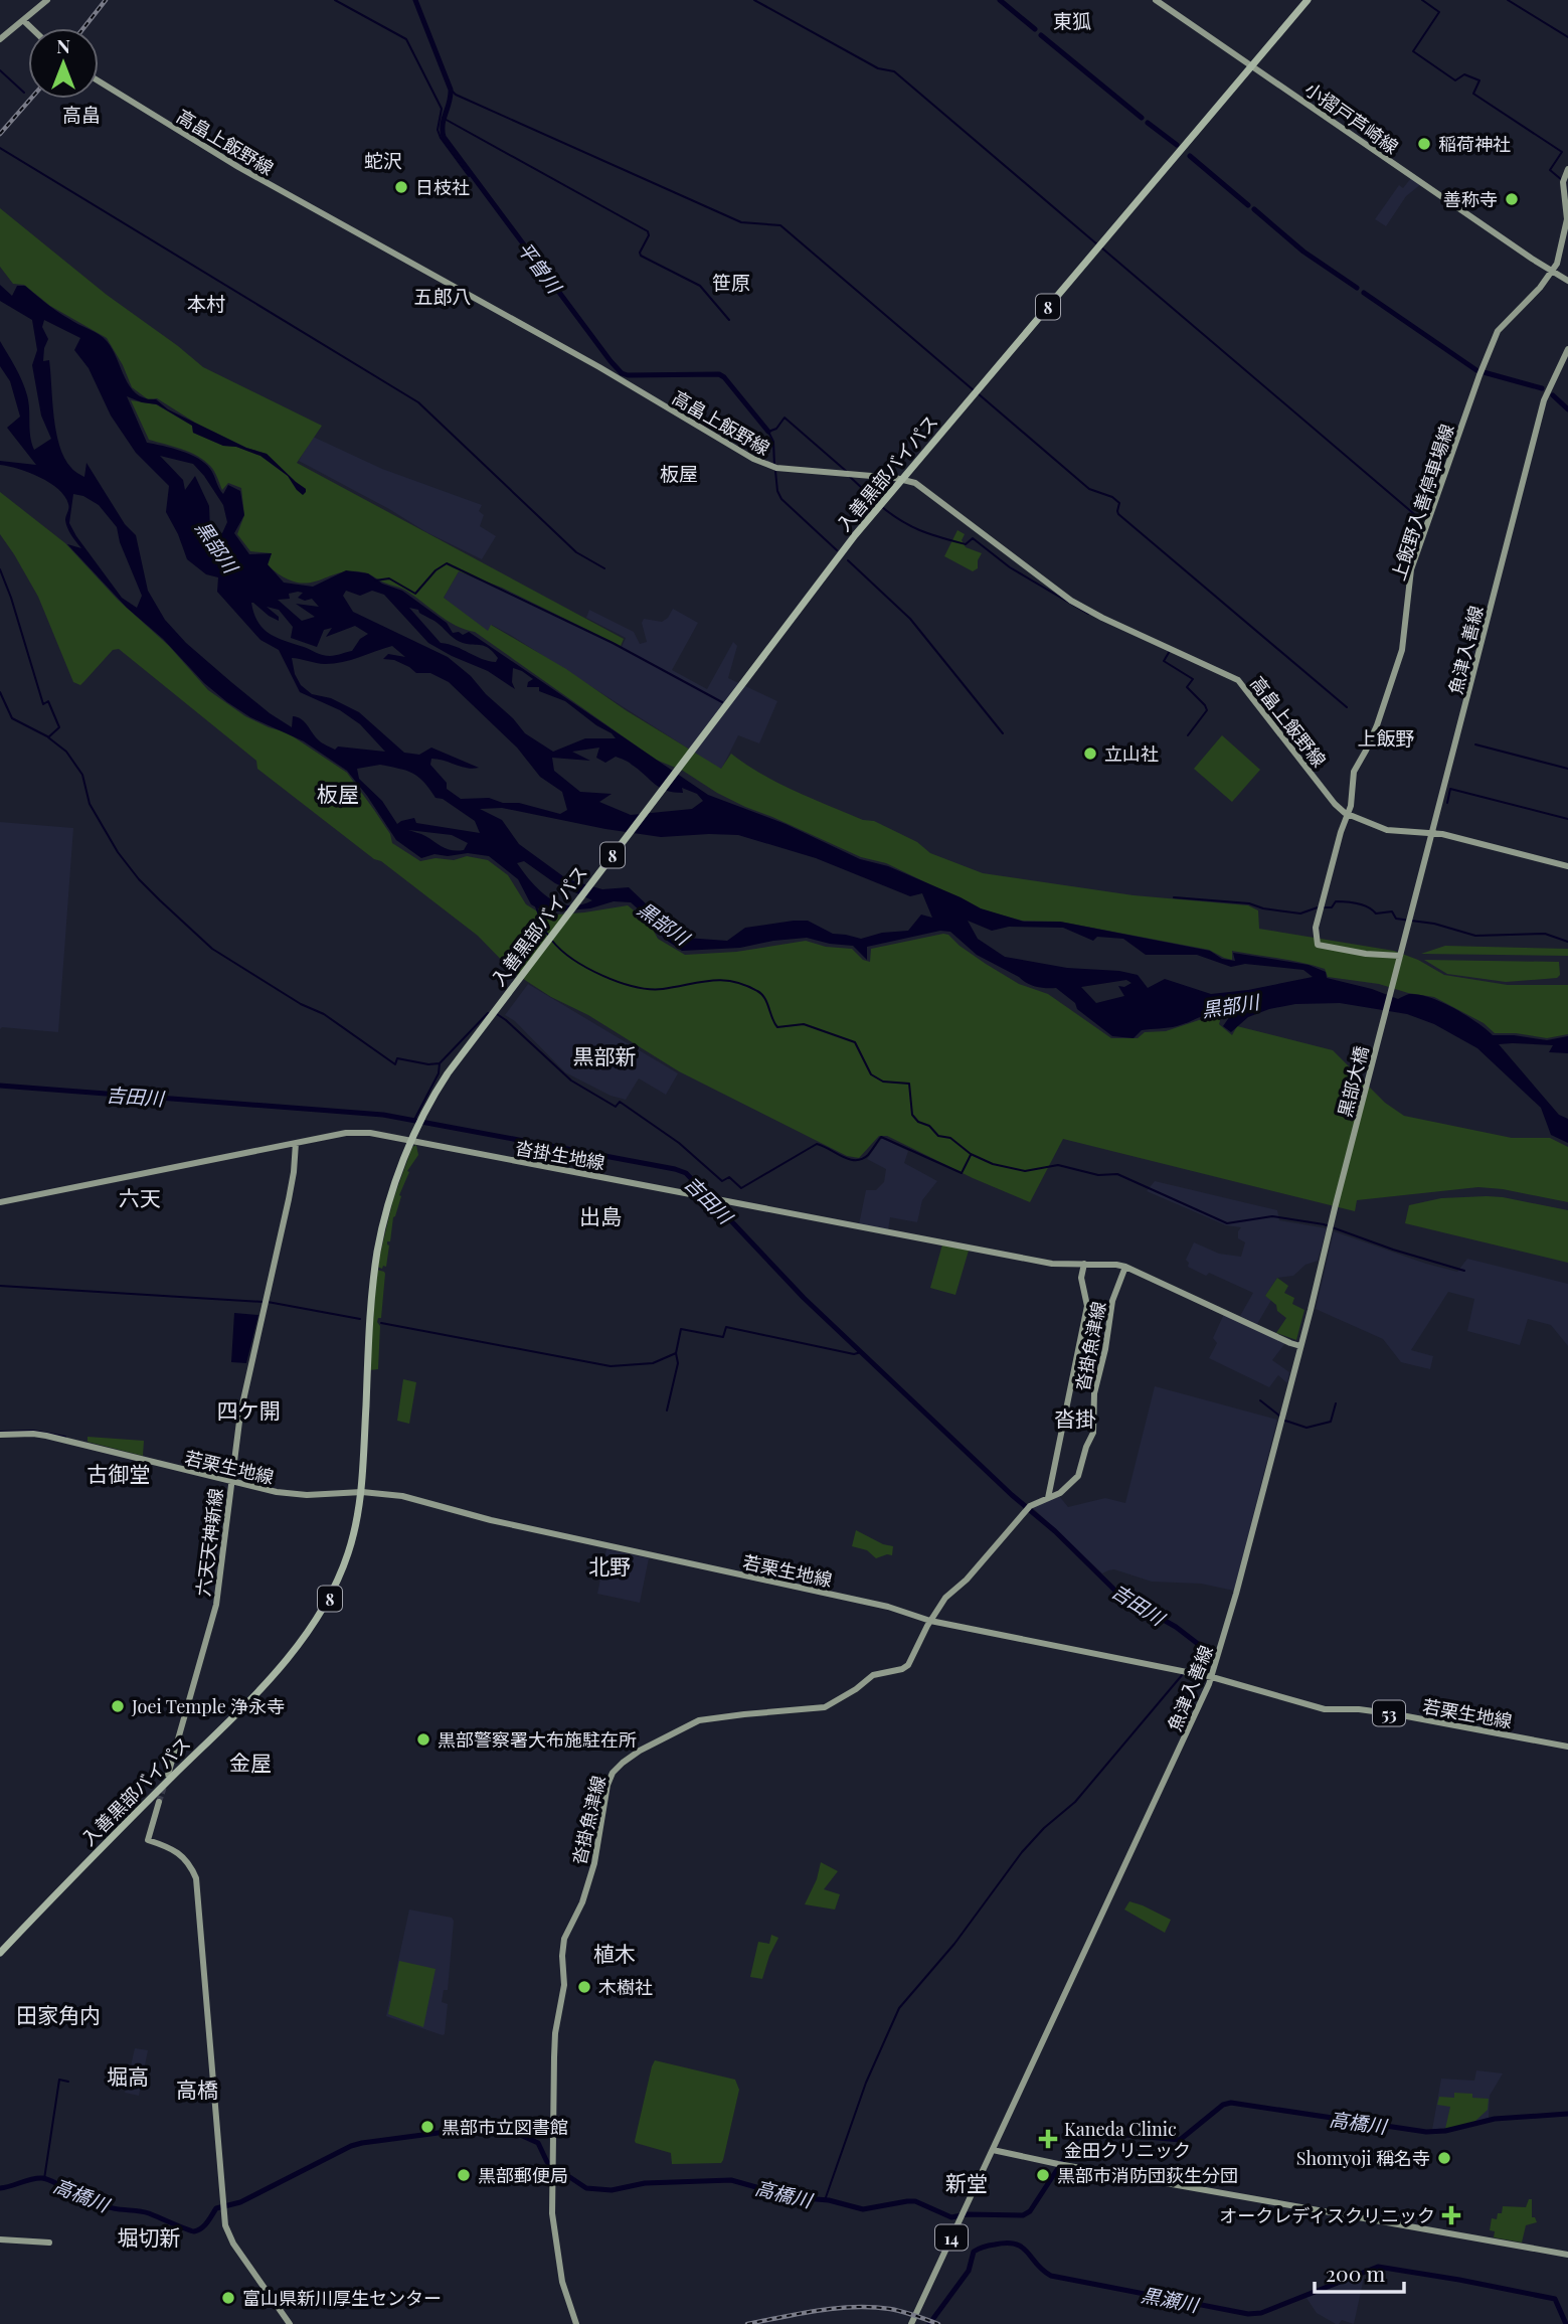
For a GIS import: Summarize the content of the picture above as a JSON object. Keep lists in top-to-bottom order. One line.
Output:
{"streets":{"highway":["8","入善黒部バイパス"],"main road":["小摺戸芦崎線","高畠上飯野線","上飯野入善停車場線","魚津入善線","黒部大橋","沓掛生地線","沓掛魚津線","若栗生地線","六天天神新線","53","14"]},"crossings":[["小摺戸芦崎線","入善黒部バイパス"],["小摺戸芦崎線","上飯野入善停車場線"],["高畠上飯野線","入善黒部バイパス"],["高畠上飯野線","上飯野入善停車場線"],["高畠上飯野線","魚津入善線"],["入善黒部バイパス","沓掛生地線"],["入善黒部バイパス","若栗生地線"],["上飯野入善停車場線","魚津入善線"],["上飯野入善停車場線","黒部大橋"],["魚津入善線","黒部大橋"],["魚津入善線","若栗生地線"],["魚津入善線","14"],["沓掛生地線","沓掛魚津線"],["沓掛生地線","六天天神新線"],["沓掛魚津線","若栗生地線"],["若栗生地線","六天天神新線"]],"districts":["東狐","高畠","蛇沢","笹原","五郎八","本村","板屋","上飯野","板屋","黒部新","六天","出島","四ケ開","沓掛","古御堂","北野","金屋","植木","田家角内","堀高","高橋","新堂","堀切新"],"water":["平曽川","黒部川","吉田川","高橋川","黒瀬川"],"places":{"other":["稲荷神社","日枝社","善称寺","立山社","Joei Temple 浄永寺","黒部警察署大布施駐在所","木樹社","黒部市立図書館","Shomyoji 稱名寺","黒部郵便局","黒部市消防団荻生分団","富山県新川厚生センター"],"health":["Kaneda Clinic 金田クリニック","オークレディスクリニック"]},"scale_bar":"200 m","north":"top"}
